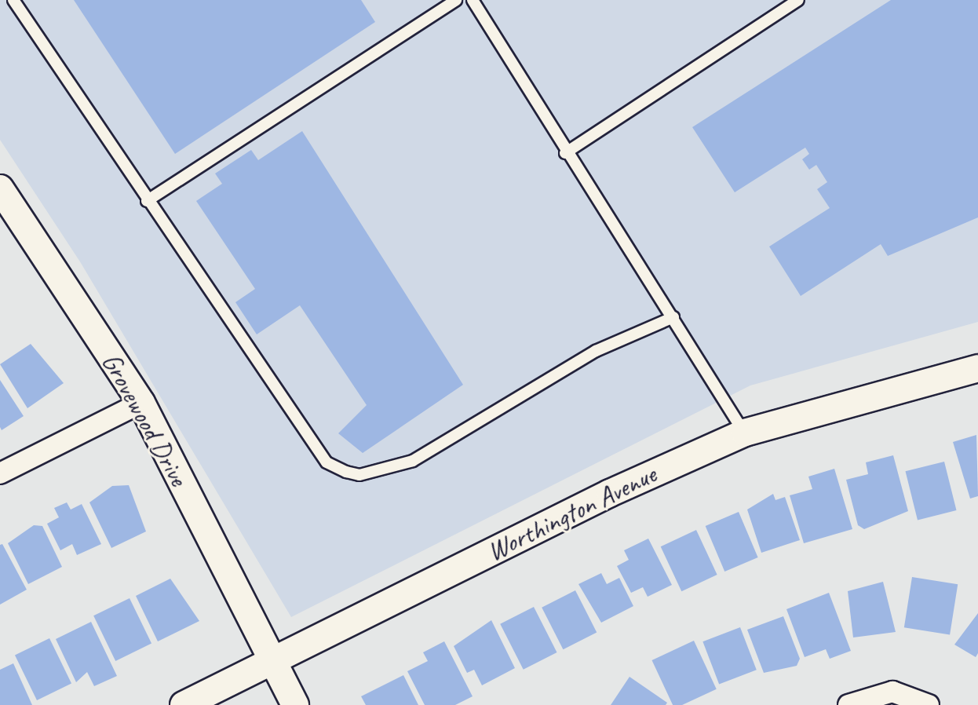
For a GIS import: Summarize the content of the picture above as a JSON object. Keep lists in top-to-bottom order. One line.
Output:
{"streets":{"street":["Grovewood Drive","Worthington Avenue"]},"crossings":[["Grovewood Drive","Worthington Avenue"]]}
